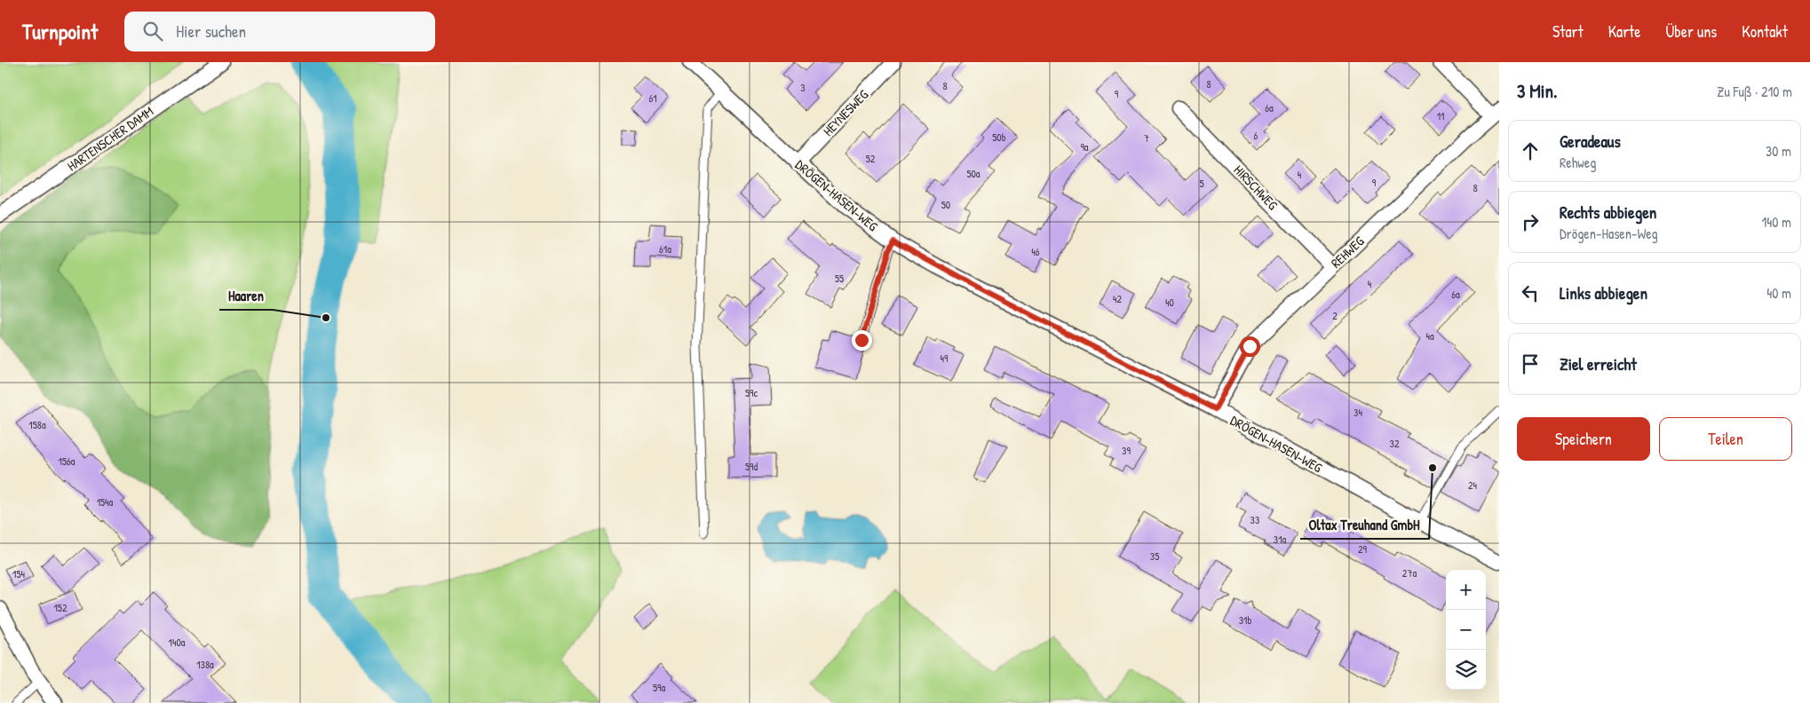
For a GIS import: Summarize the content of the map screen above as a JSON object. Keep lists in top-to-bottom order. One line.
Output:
{"streets":{"street":["HEYNESWEG","HARTENSCHER DAMM","HIRSCHWEG","DRÖGEN-HASEN-WEG","REHWEG"]},"crossings":[["HEYNESWEG","DRÖGEN-HASEN-WEG"],["HIRSCHWEG","REHWEG"],["DRÖGEN-HASEN-WEG","REHWEG"]],"places":["Haaren","Oltax Treuhand GmbH"],"house_numbers":["8","8","3","9","61","6a","11","6","50b","7","9a","52","50a","4","9","5","8","50","61a","46","55","4","6a","42","40","2","4a","49","59c","34","158a","32","39","156a","59d","24","154a","33","31a","29","35","27a","154","152","31b","140a","138a","59a"],"page":{"header":"Turnpoint","search":"Hier suchen","nav":["Start","Karte","Über uns","Kontakt"],"heading":["3 Min.","Zu Fuß · 210 m"],"list":[["Geradeaus","Rehweg","30 m"],["Rechts abbiegen","Drögen-Hasen-Weg","140 m"],["Links abbiegen","40 m"],"Ziel erreicht"],"buttons":["Speichern","Teilen"],"map_buttons":["+","−"]}}
